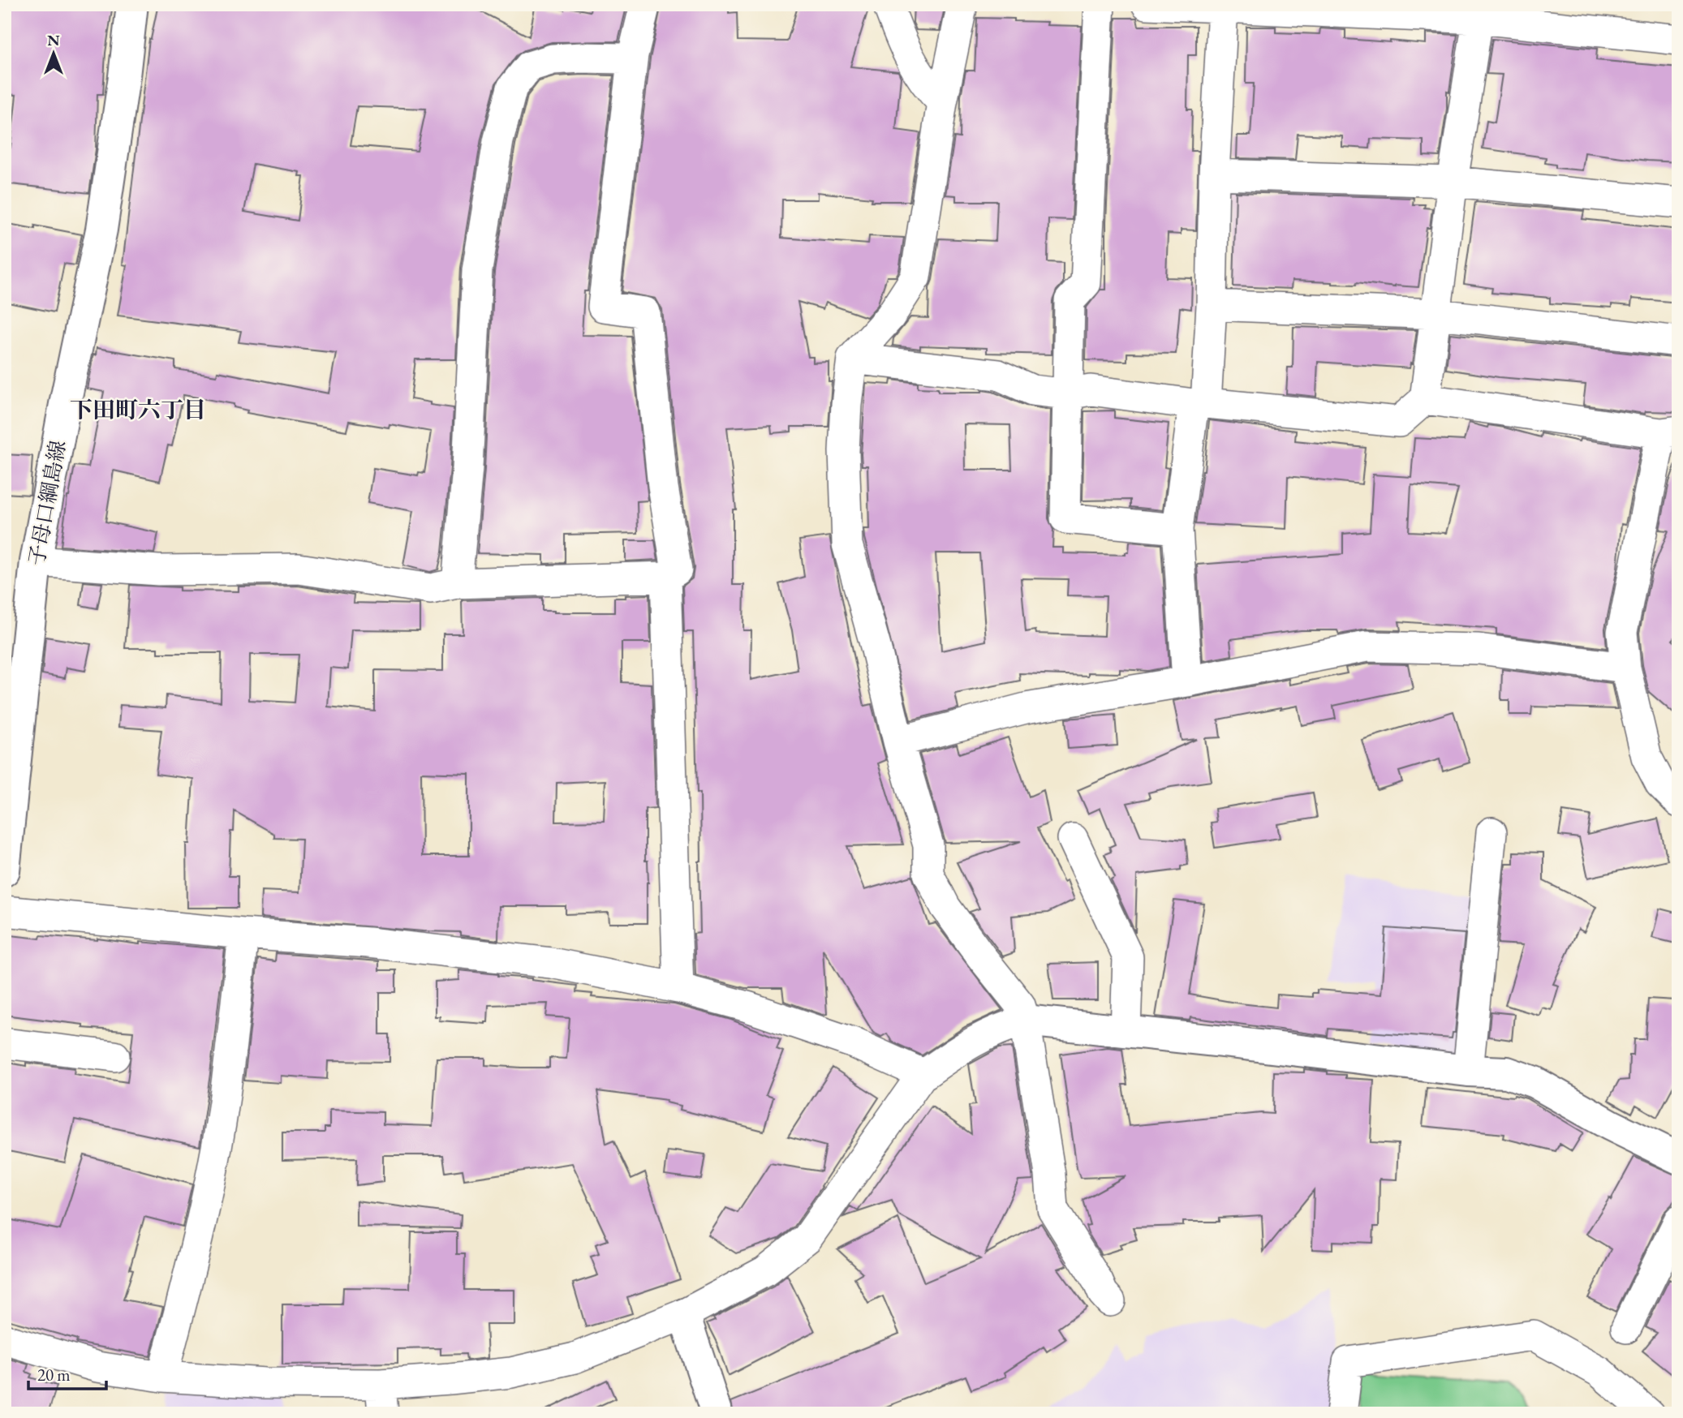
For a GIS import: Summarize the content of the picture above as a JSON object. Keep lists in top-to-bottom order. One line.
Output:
{"streets":{"main road":["子母口綱島線"]},"districts":["下田町六丁目"],"scale_bar":"20 m","north":"top"}
